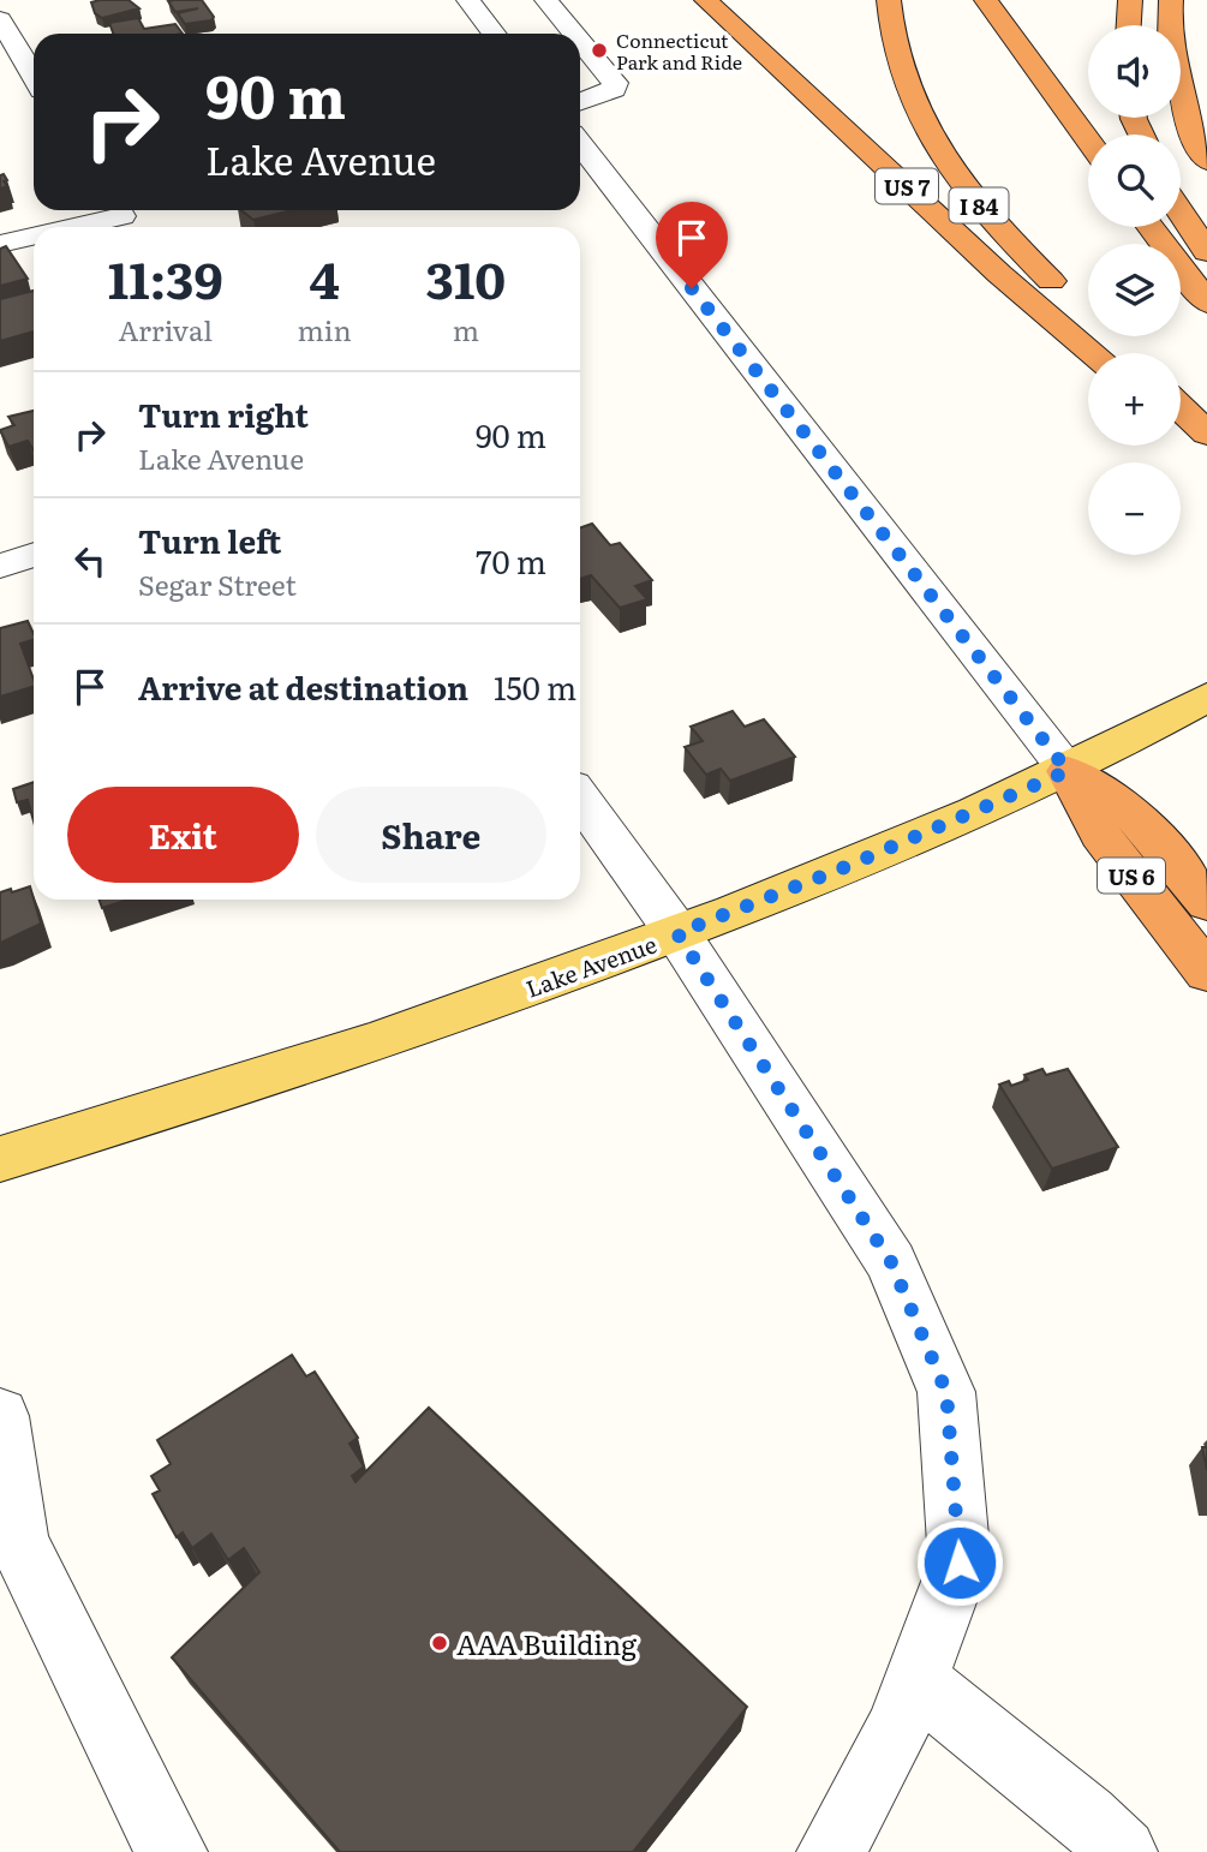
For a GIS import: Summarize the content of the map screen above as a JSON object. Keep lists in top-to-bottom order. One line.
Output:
{"streets":{"highway":["US 7","I 84","US 6"],"main road":["Lake Avenue"]},"crossings":[["US 6","Lake Avenue"]],"places":["Connecticut Park and Ride","AAA Building"],"page":{"map_buttons":["+","−"],"turn":["90 m","Lake Avenue"],"eta":["11:39","Arrival","4","min","310","m"],"list":[{"name":"Turn right","note":"Lake Avenue","value":"90 m"},{"name":"Turn left","note":"Segar Street","value":"70 m"},{"name":"Arrive at destination","value":"150 m"}],"buttons":["Exit","Share"]}}
